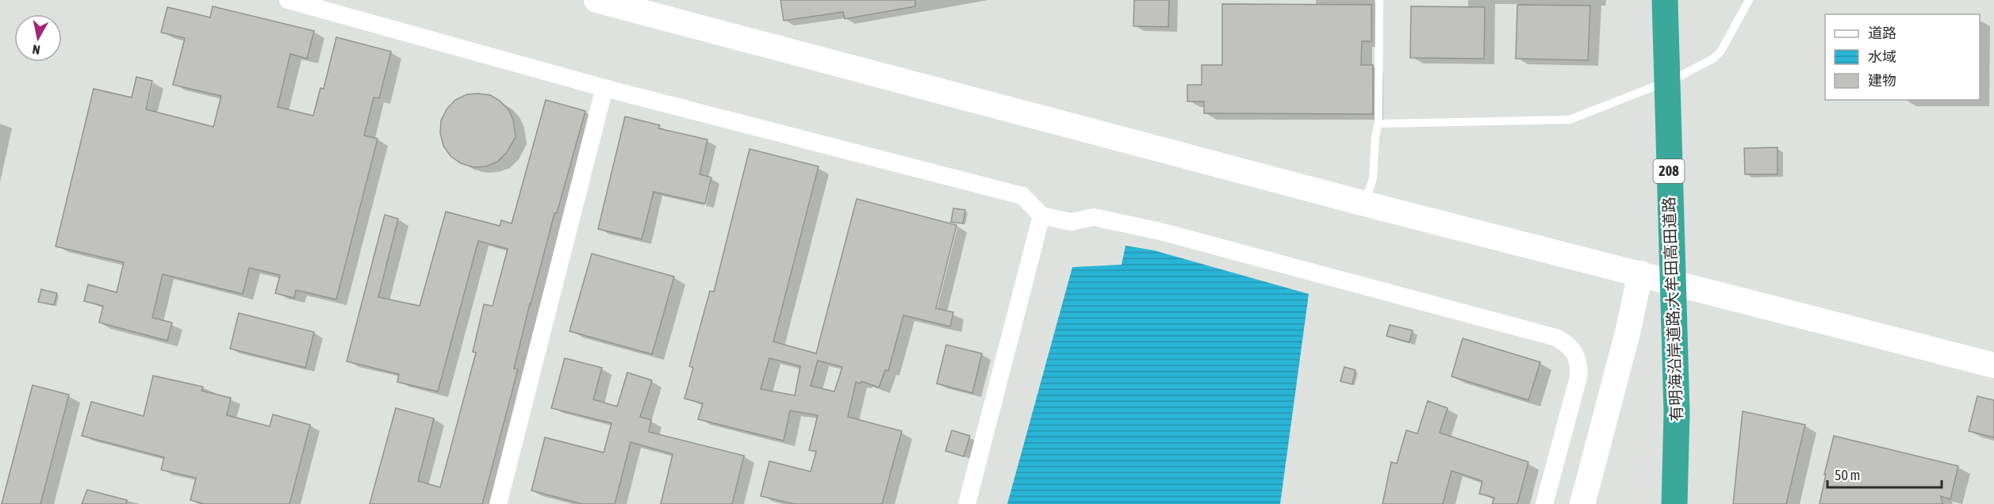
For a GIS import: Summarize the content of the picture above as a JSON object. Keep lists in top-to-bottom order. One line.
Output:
{"streets":{"highway":["208","有明海沿岸道路;大牟田高田道路"]},"legend":["道路","水域","建物"],"scale_bar":"50 m","north":"bottom"}
